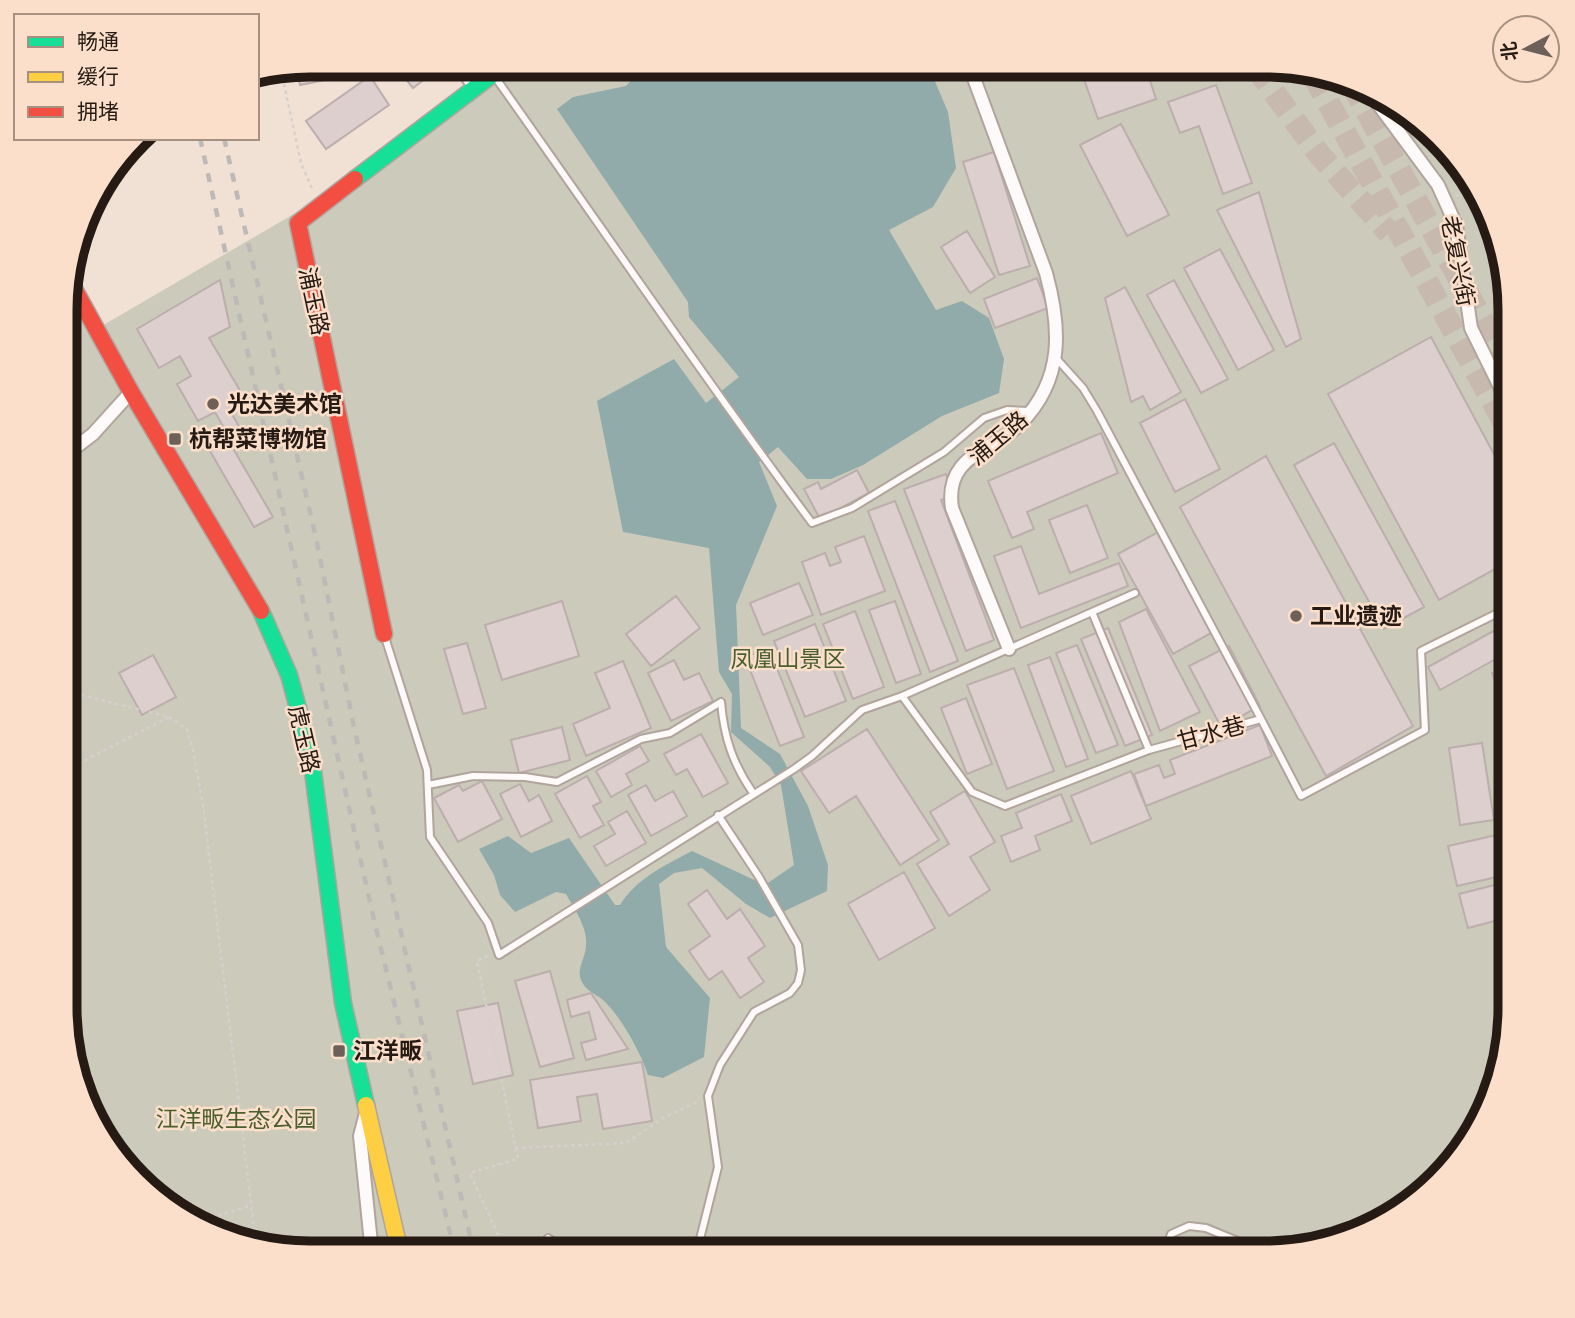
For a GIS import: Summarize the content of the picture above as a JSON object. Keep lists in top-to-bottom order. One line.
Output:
{"streets":{"street":["老复兴街","浦玉路","虎玉路"],"lane":["甘水巷"]},"parks":["凤凰山景区","江洋畈生态公园"],"places":{"other":["光达美术馆","工业遗迹"],"transit":["杭帮菜博物馆","江洋畈"]},"legend":["畅通","缓行","拥堵"],"north":"left"}
